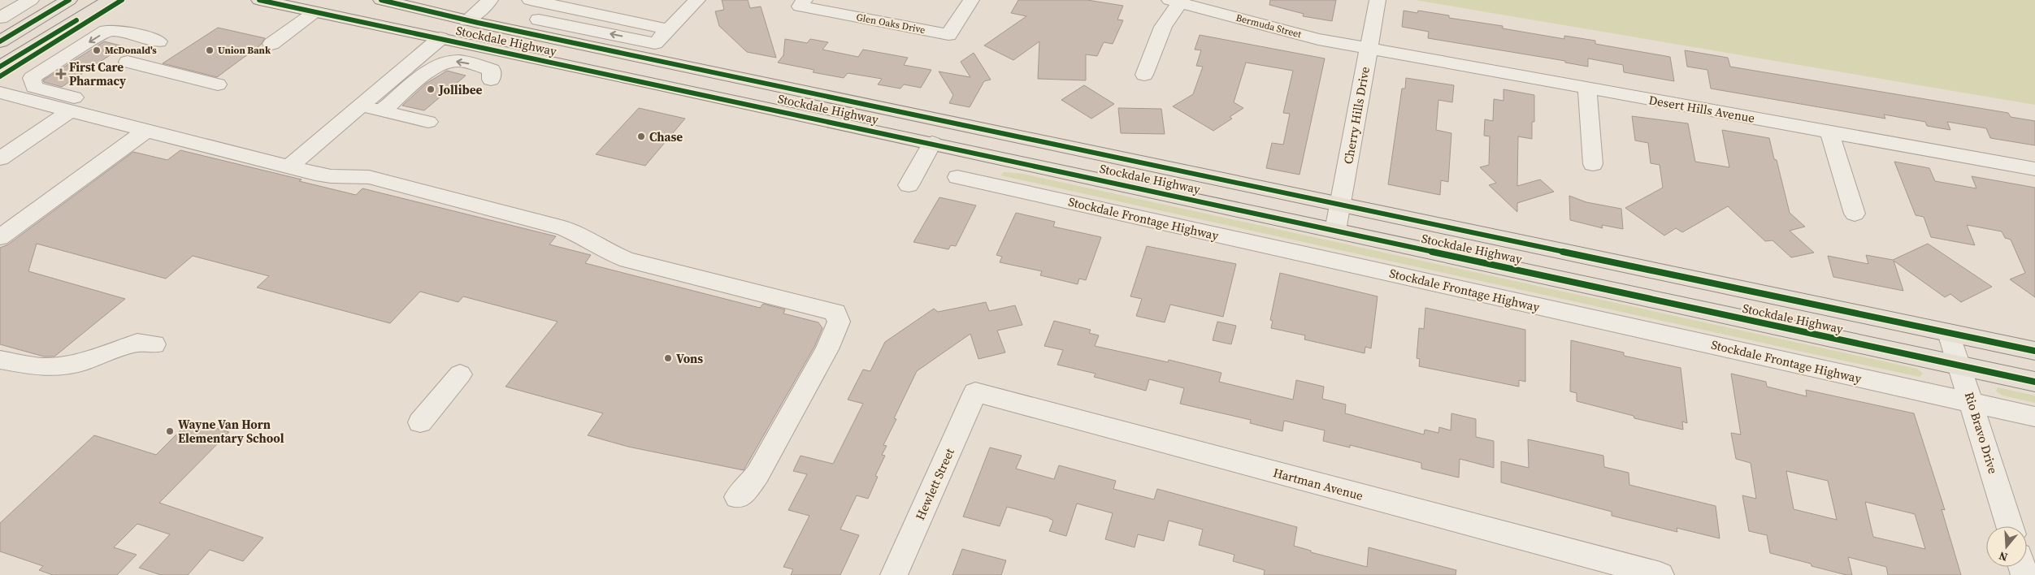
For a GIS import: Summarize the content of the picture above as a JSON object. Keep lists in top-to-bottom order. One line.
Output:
{"streets":{"main road":["Stockdale Highway"],"street":["Glen Oaks Drive","Bermuda Street","Desert Hills Avenue","Cherry Hills Drive","Stockdale Frontage Highway","Rio Bravo Drive","Hewlett Street","Hartman Avenue"]},"crossings":[["Bermuda Street","Desert Hills Avenue"],["Bermuda Street","Cherry Hills Drive"],["Stockdale Highway","Cherry Hills Drive"],["Stockdale Highway","Rio Bravo Drive"],["Desert Hills Avenue","Cherry Hills Drive"],["Stockdale Frontage Highway","Rio Bravo Drive"],["Hewlett Street","Hartman Avenue"]],"places":{"other":["McDonald's","Union Bank","Jollibee","Chase","Vons","Wayne Van Horn Elementary School"],"health":["First Care Pharmacy"]},"north":"bottom"}
